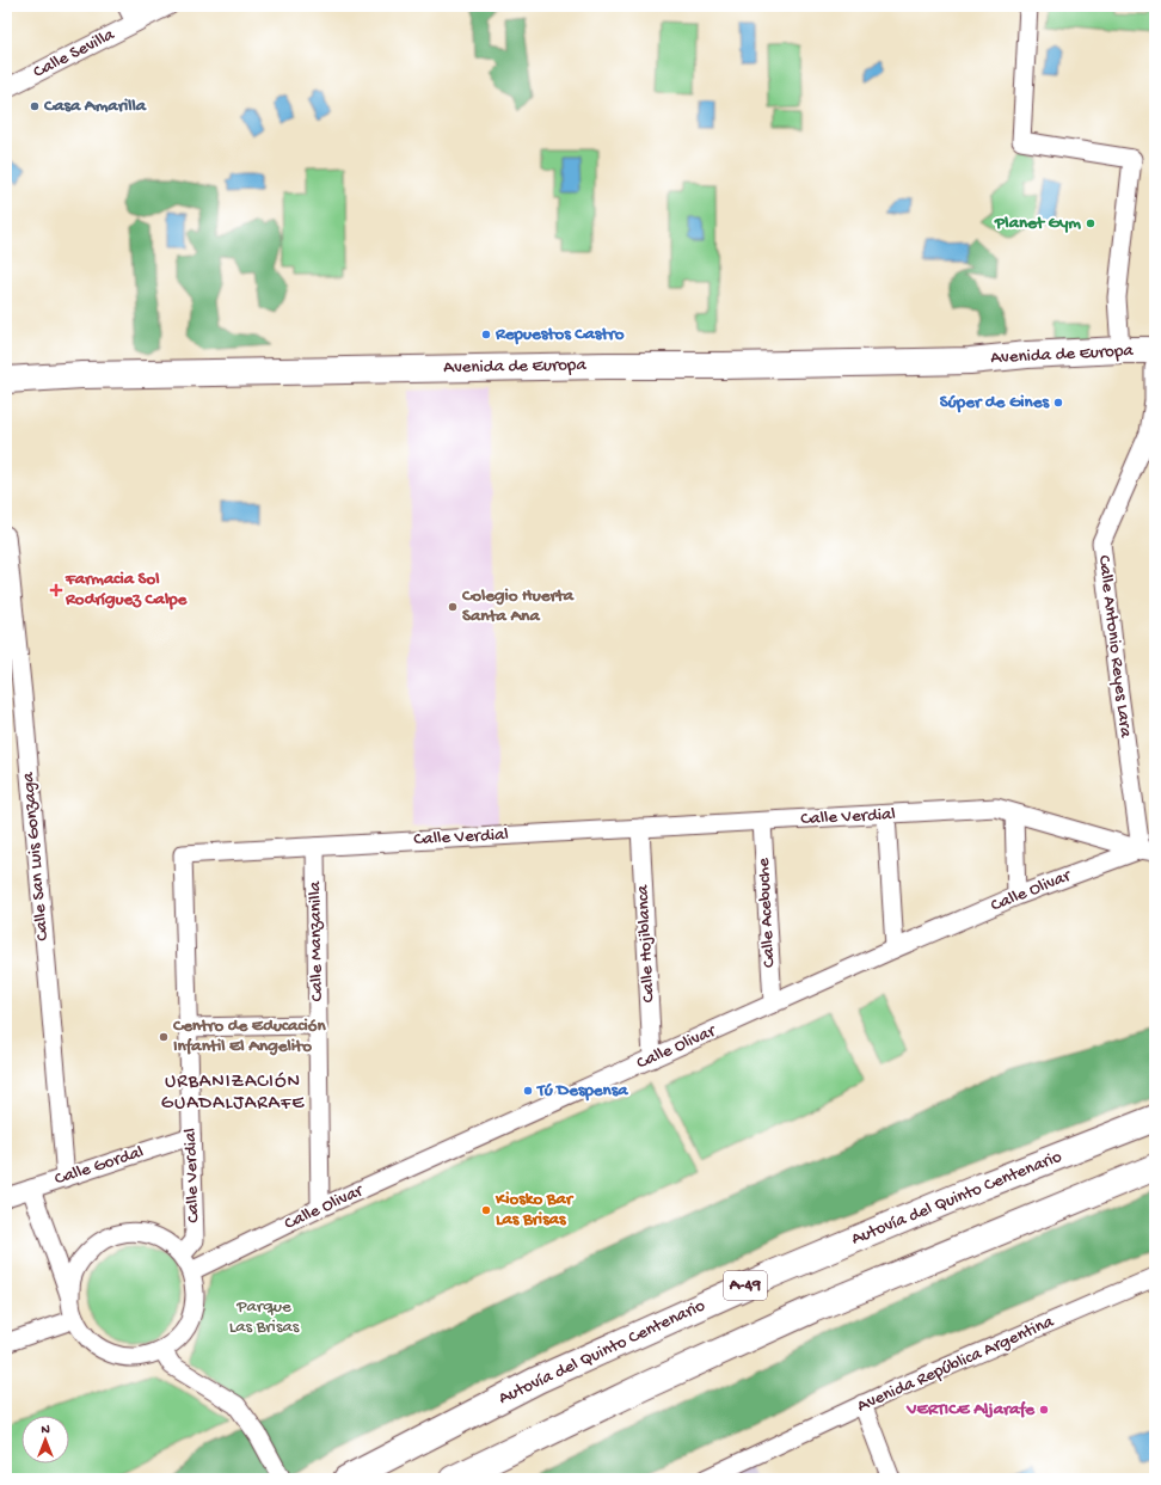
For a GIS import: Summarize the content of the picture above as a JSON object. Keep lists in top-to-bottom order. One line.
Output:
{"streets":{"main road":["Avenida de Europa","Autovía del Quinto Centenario","A-49"],"street":["Calle Sevilla","Calle Antonio Reyes Lara","Calle Verdial","Calle San Luis Gonzaga","Calle Olivar","Calle Acebuche","Calle Manzanilla","Calle Hojiblanca","Calle Gordal","Avenida República Argentina"]},"crossings":[["Avenida de Europa","Calle Antonio Reyes Lara"],["Calle Antonio Reyes Lara","Calle Verdial"],["Calle Antonio Reyes Lara","Calle Olivar"],["Calle Verdial","Calle Olivar"],["Calle Verdial","Calle Acebuche"],["Calle Verdial","Calle Manzanilla"],["Calle Verdial","Calle Hojiblanca"],["Calle Verdial","Calle Gordal"],["Calle San Luis Gonzaga","Calle Gordal"],["Calle Olivar","Calle Acebuche"],["Calle Olivar","Calle Manzanilla"],["Calle Olivar","Calle Hojiblanca"]],"districts":["URBANIZACIÓN GUADALJARAFE"],"parks":["Parque Las Brisas"],"places":{"other":["Casa Amarilla","Planet Gym","Repuestos Castro","Súper de Gines","Colegio Huerta Santa Ana","Centro de Educación Infantil El Angelito","Tú Despensa","Kiosko Bar Las Brisas","VERTICE Aljarafe"],"health":["Farmacia Sol Rodríguez Calpe"]},"north":"top"}
